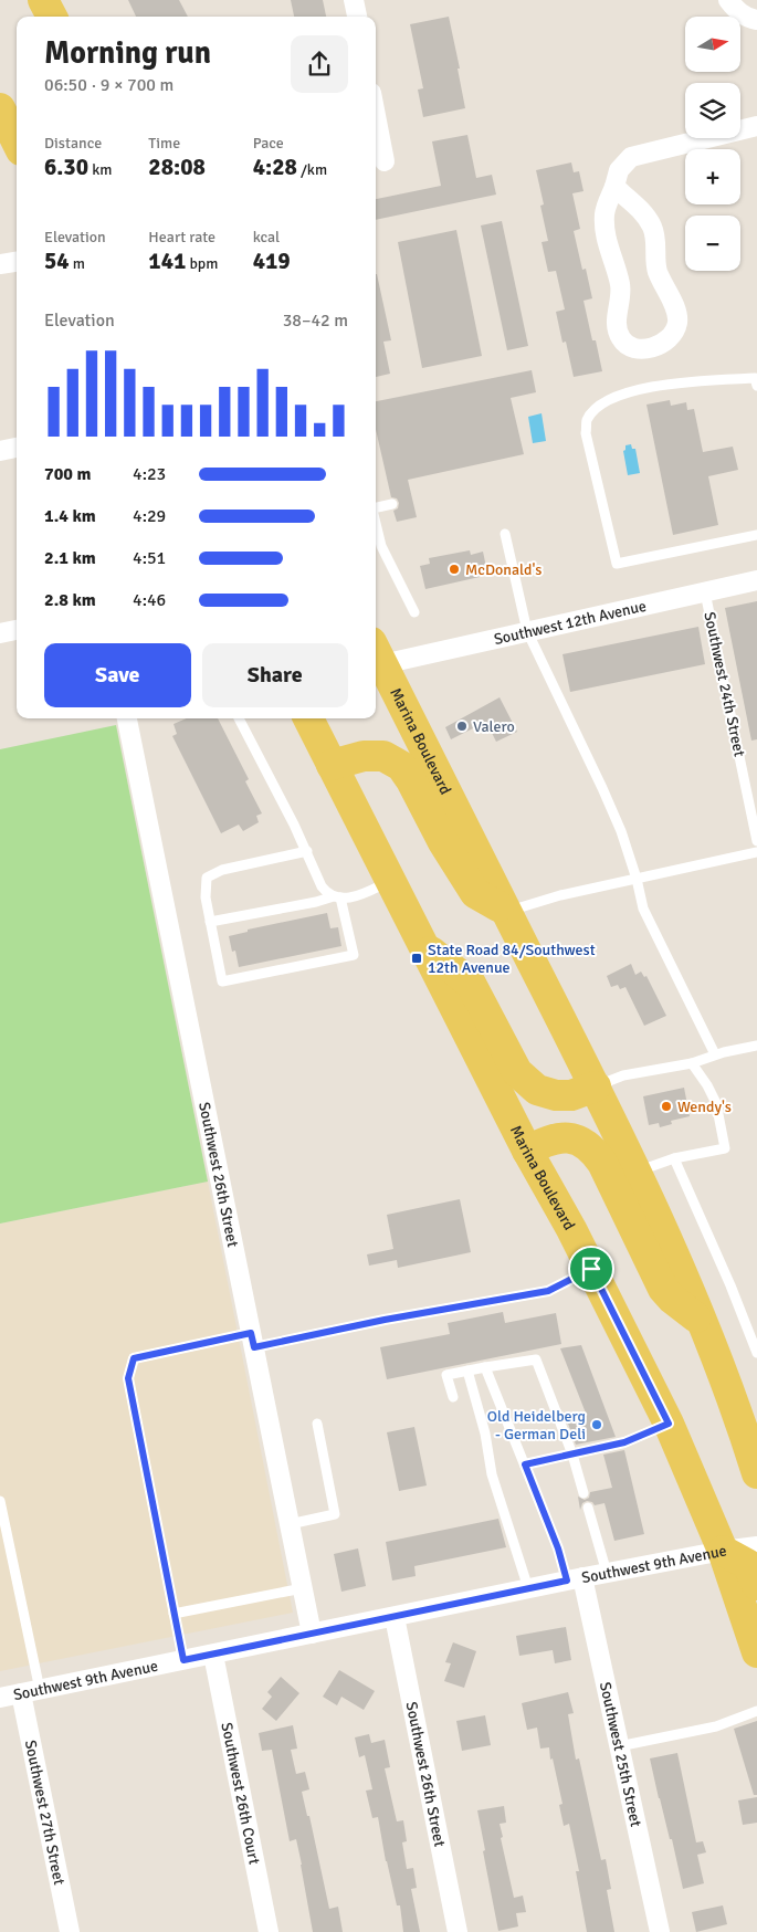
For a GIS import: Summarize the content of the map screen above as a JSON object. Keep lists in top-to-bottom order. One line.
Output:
{"streets":{"main road":["Marina Boulevard"],"street":["Southwest 12th Avenue","Southwest 26th Street","Southwest 9th Avenue","Southwest 25th Street","Southwest 26th Court","Southwest 27th Street"],"lane":["Southwest 24th Street"]},"crossings":[["Southwest 12th Avenue","Southwest 24th Street"],["Southwest 12th Avenue","Marina Boulevard"],["Marina Boulevard","Southwest 9th Avenue"],["Southwest 26th Street","Southwest 9th Avenue"],["Southwest 9th Avenue","Southwest 25th Street"],["Southwest 9th Avenue","Southwest 26th Court"],["Southwest 9th Avenue","Southwest 27th Street"]],"places":{"other":["McDonald's","Valero","Wendy's","Old Heidelberg - German Deli"],"transit":["State Road 84/Southwest 12th Avenue"]},"north":"right","page":{"map_buttons":["+","−"],"heading":["Morning run","06:50 · 9 × 700 m"],"stats":[["Distance","6.30 km"],["Time","28:08"],["Pace","4:28 /km"],["Elevation","54 m"],["Heart rate","141 bpm"],["kcal","419"]],"chart":["Elevation","38–42 m"],"list":[{"name":"700 m","note":"4:23"},{"name":"1.4 km","note":"4:29"},{"name":"2.1 km","note":"4:51"},{"name":"2.8 km","note":"4:46"}],"buttons":["Save","Share"]}}
